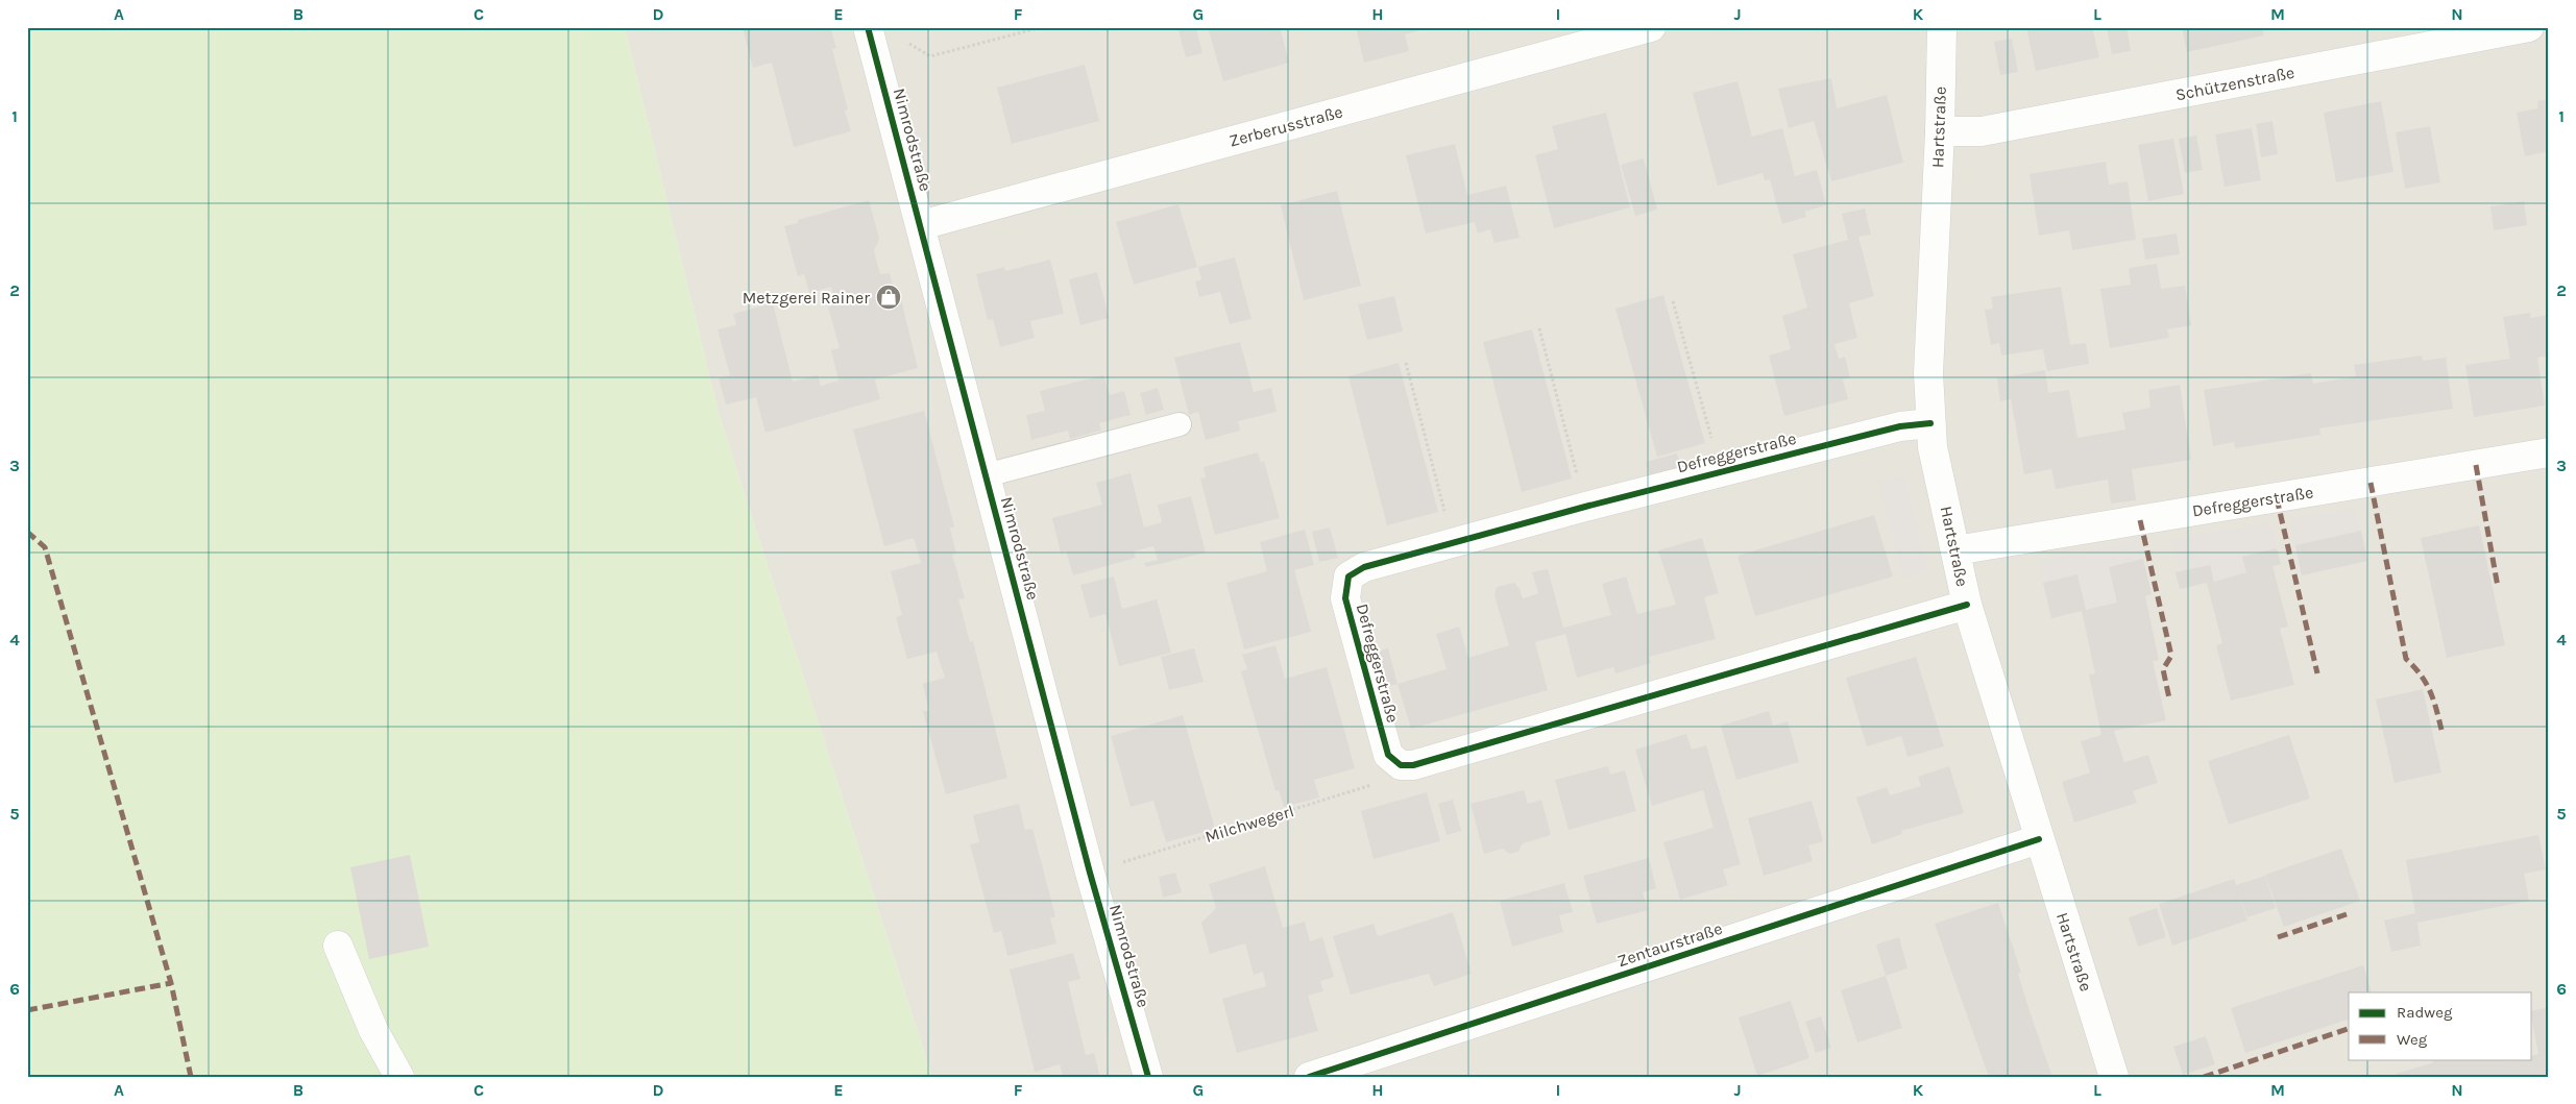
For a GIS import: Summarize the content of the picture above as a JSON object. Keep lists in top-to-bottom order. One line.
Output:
{"streets":{"street":["Schützenstraße","Zerberusstraße","Hartstraße","Nimrodstraße","Defreggerstraße","Zentaurstraße"],"path":["Milchwegerl"]},"crossings":[["Schützenstraße","Hartstraße"],["Zerberusstraße","Nimrodstraße"],["Hartstraße","Defreggerstraße"],["Hartstraße","Zentaurstraße"],["Nimrodstraße","Milchwegerl"],["Defreggerstraße","Milchwegerl"]],"places":{"shop":["Metzgerei Rainer"]},"legend":["Radweg","Weg"],"grid":{"columns":["A","B","C","D","E","F","G","H","I","J","K","L","M","N"],"rows":["1","2","3","4","5","6"]}}
